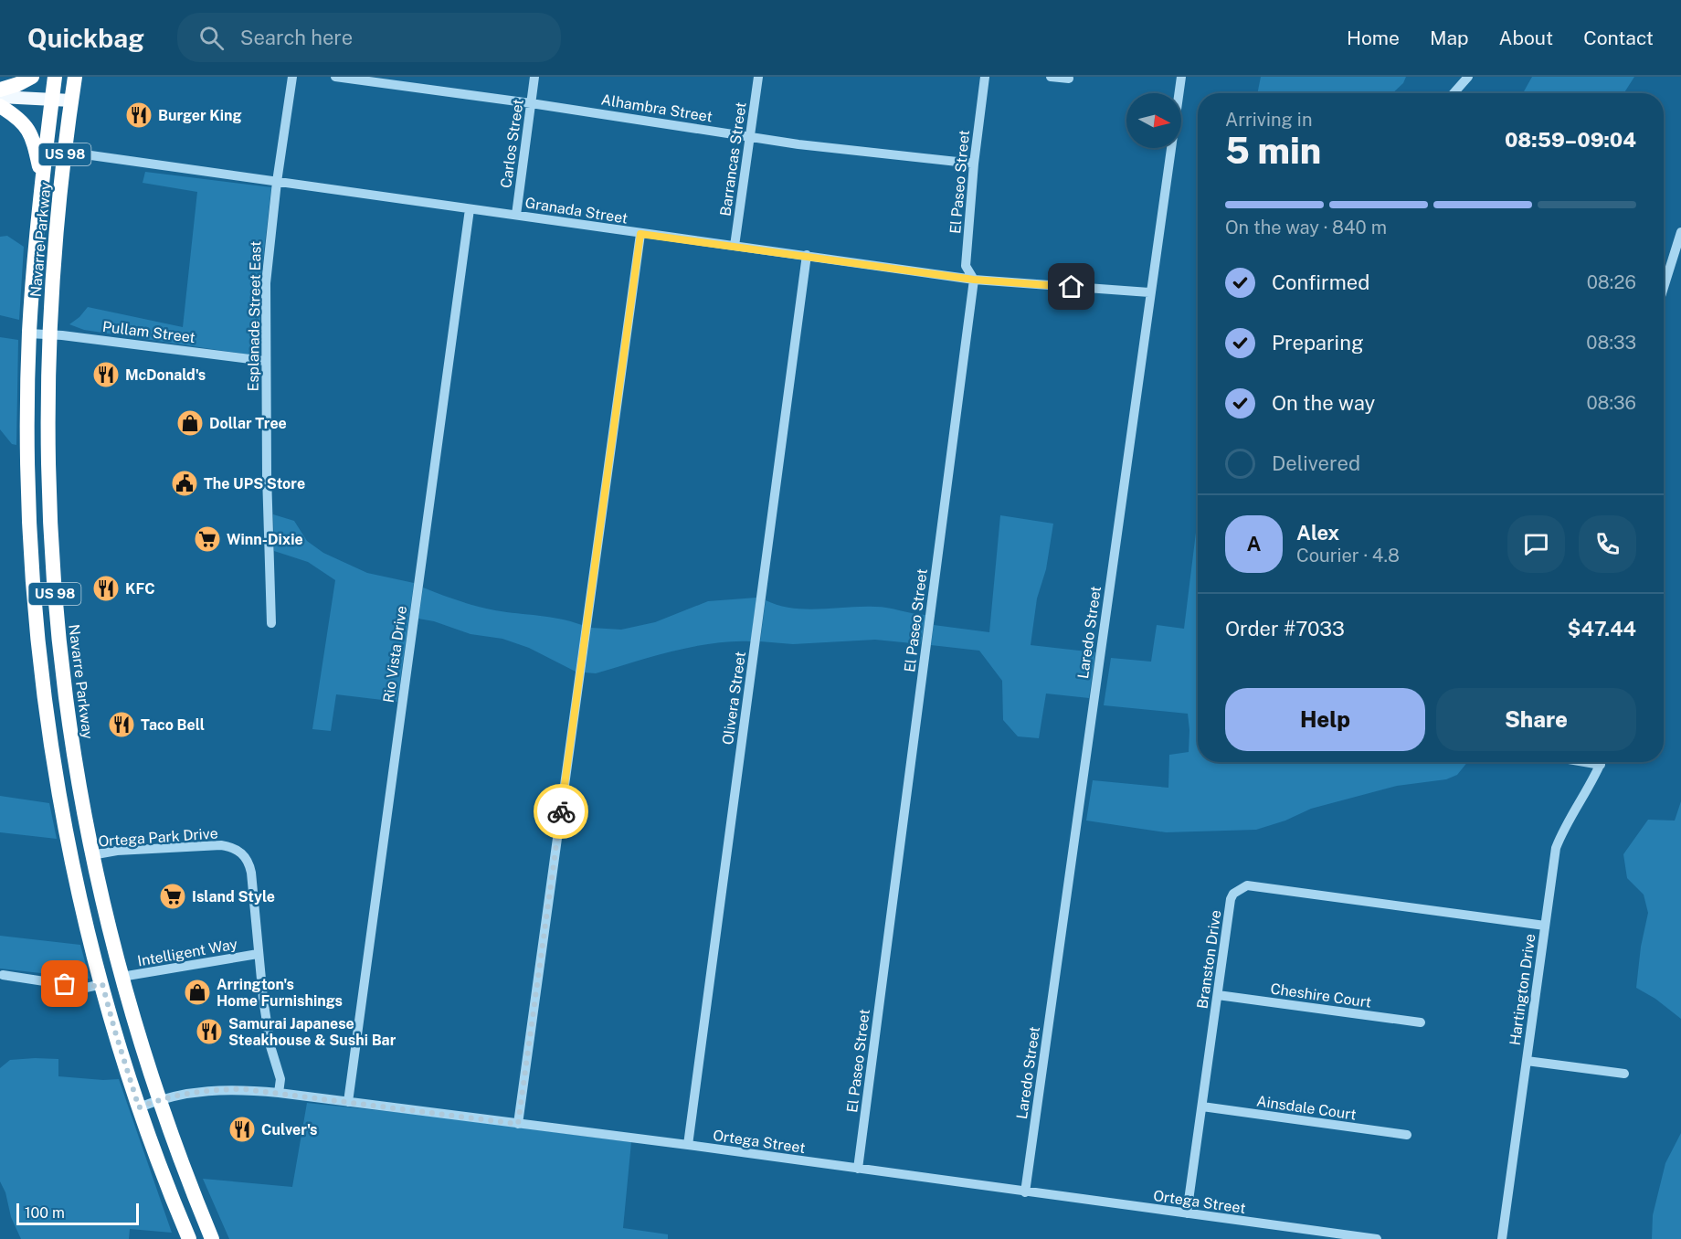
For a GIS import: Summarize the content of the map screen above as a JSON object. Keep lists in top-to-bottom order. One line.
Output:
{"streets":{"highway":["US 98","Navarre Parkway"],"street":["Alhambra Street","Carlos Street","Barrancas Street","El Paseo Street","Granada Street","Esplanade Street East","Pullam Street","Laredo Street","Rio Vista Drive","Olivera Street","Ortega Park Drive","Intelligent Way","Branston Drive","Hartington Drive","Cheshire Court","Ainsdale Court","Ortega Street"]},"crossings":[["Alhambra Street","Carlos Street"],["Alhambra Street","Barrancas Street"],["Alhambra Street","El Paseo Street"],["Carlos Street","Granada Street"],["Barrancas Street","Granada Street"],["El Paseo Street","Granada Street"],["El Paseo Street","Ortega Street"],["Granada Street","Navarre Parkway"],["Granada Street","Esplanade Street East"],["Granada Street","Laredo Street"],["Granada Street","Rio Vista Drive"],["Granada Street","Olivera Street"],["Navarre Parkway","Pullam Street"],["Navarre Parkway","Ortega Park Drive"],["Navarre Parkway","Intelligent Way"],["Navarre Parkway","Ortega Street"],["Esplanade Street East","Pullam Street"],["Laredo Street","Ortega Street"],["Rio Vista Drive","Ortega Street"],["Olivera Street","Ortega Street"],["Ortega Park Drive","Intelligent Way"],["Ortega Park Drive","Ortega Street"],["Branston Drive","Hartington Drive"],["Branston Drive","Cheshire Court"],["Branston Drive","Ainsdale Court"],["Branston Drive","Ortega Street"]],"places":{"restaurant":["Burger King","McDonald's","KFC","Taco Bell","Samurai Japanese Steakhouse & Sushi Bar","Culver's"],"shop":["Dollar Tree","Arrington's Home Furnishings"],"public building":["The UPS Store"],"supermarket":["Winn-Dixie","Island Style"]},"scale_bar":"100 m","north":"right","page":{"header":"Quickbag","search":"Search here","nav":["Home","Map","About","Contact"],"heading":["5 min","Arriving in","08:59–09:04"],"panel":["Alex","Courier · 4.8","Order #7033","$47.44"],"bar":"On the way · 840 m","list":[["Confirmed","08:26"],["Preparing","08:33"],["On the way","08:36"],"Delivered"],"round":"A","buttons":["Help","Share"],"scale":"100 m"}}
